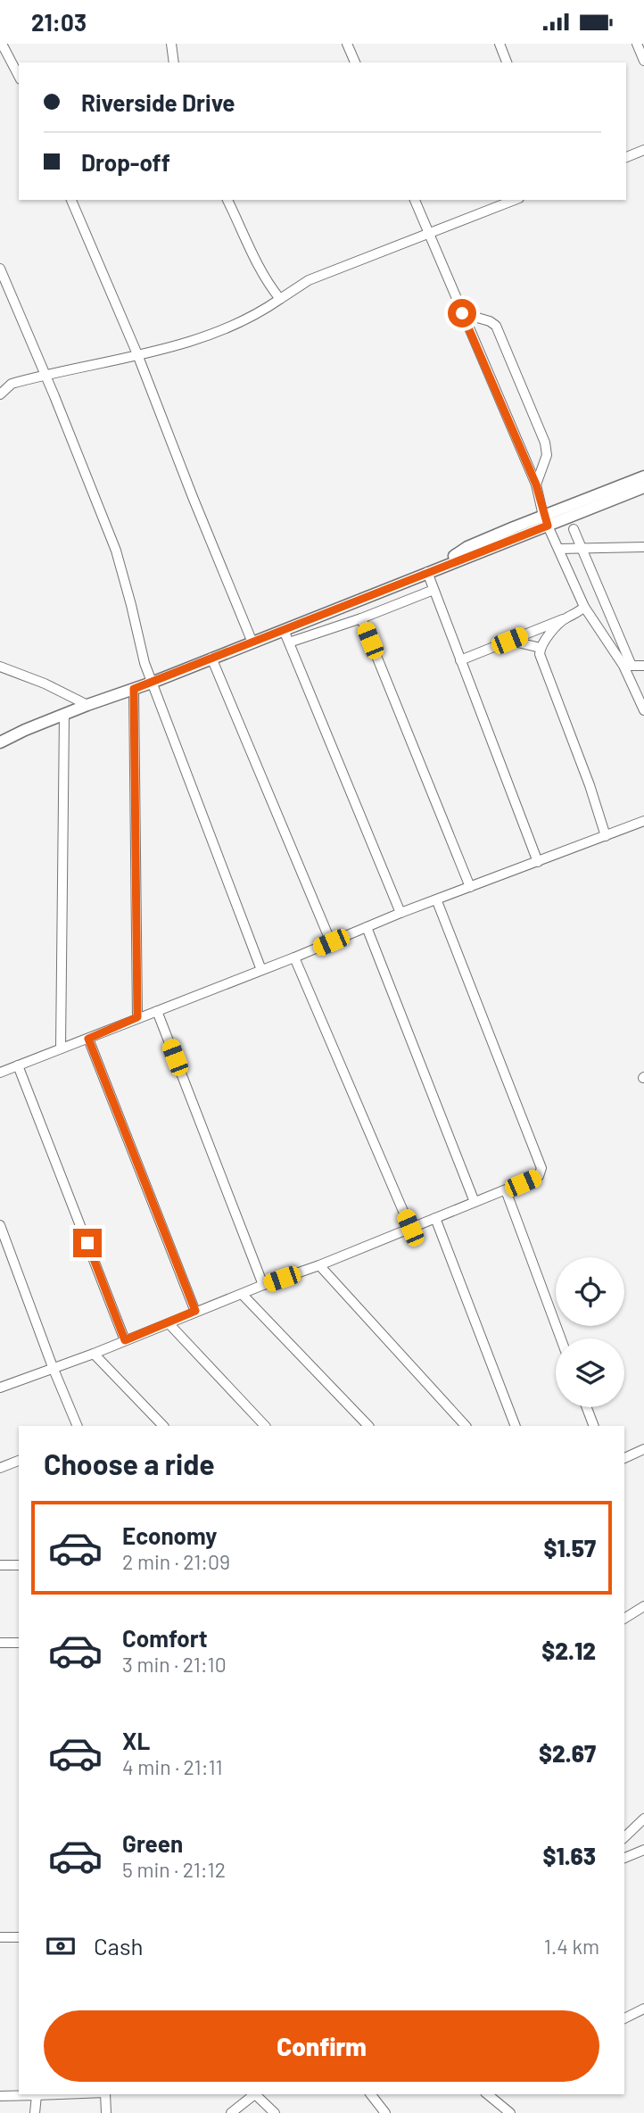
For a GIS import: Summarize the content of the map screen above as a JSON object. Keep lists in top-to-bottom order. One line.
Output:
{"page":{"status":"21:03","banner":["Riverside Drive","Drop-off"],"heading":"Choose a ride","list":[{"name":"Economy","note":"2 min · 21:09","value":"$1.57"},{"name":"Comfort","note":"3 min · 21:10","value":"$2.12"},{"name":"XL","note":"4 min · 21:11","value":"$2.67"},{"name":"Green","note":"5 min · 21:12","value":"$1.63"}],"pay":["Cash","1.4 km"],"buttons":"Confirm"}}
